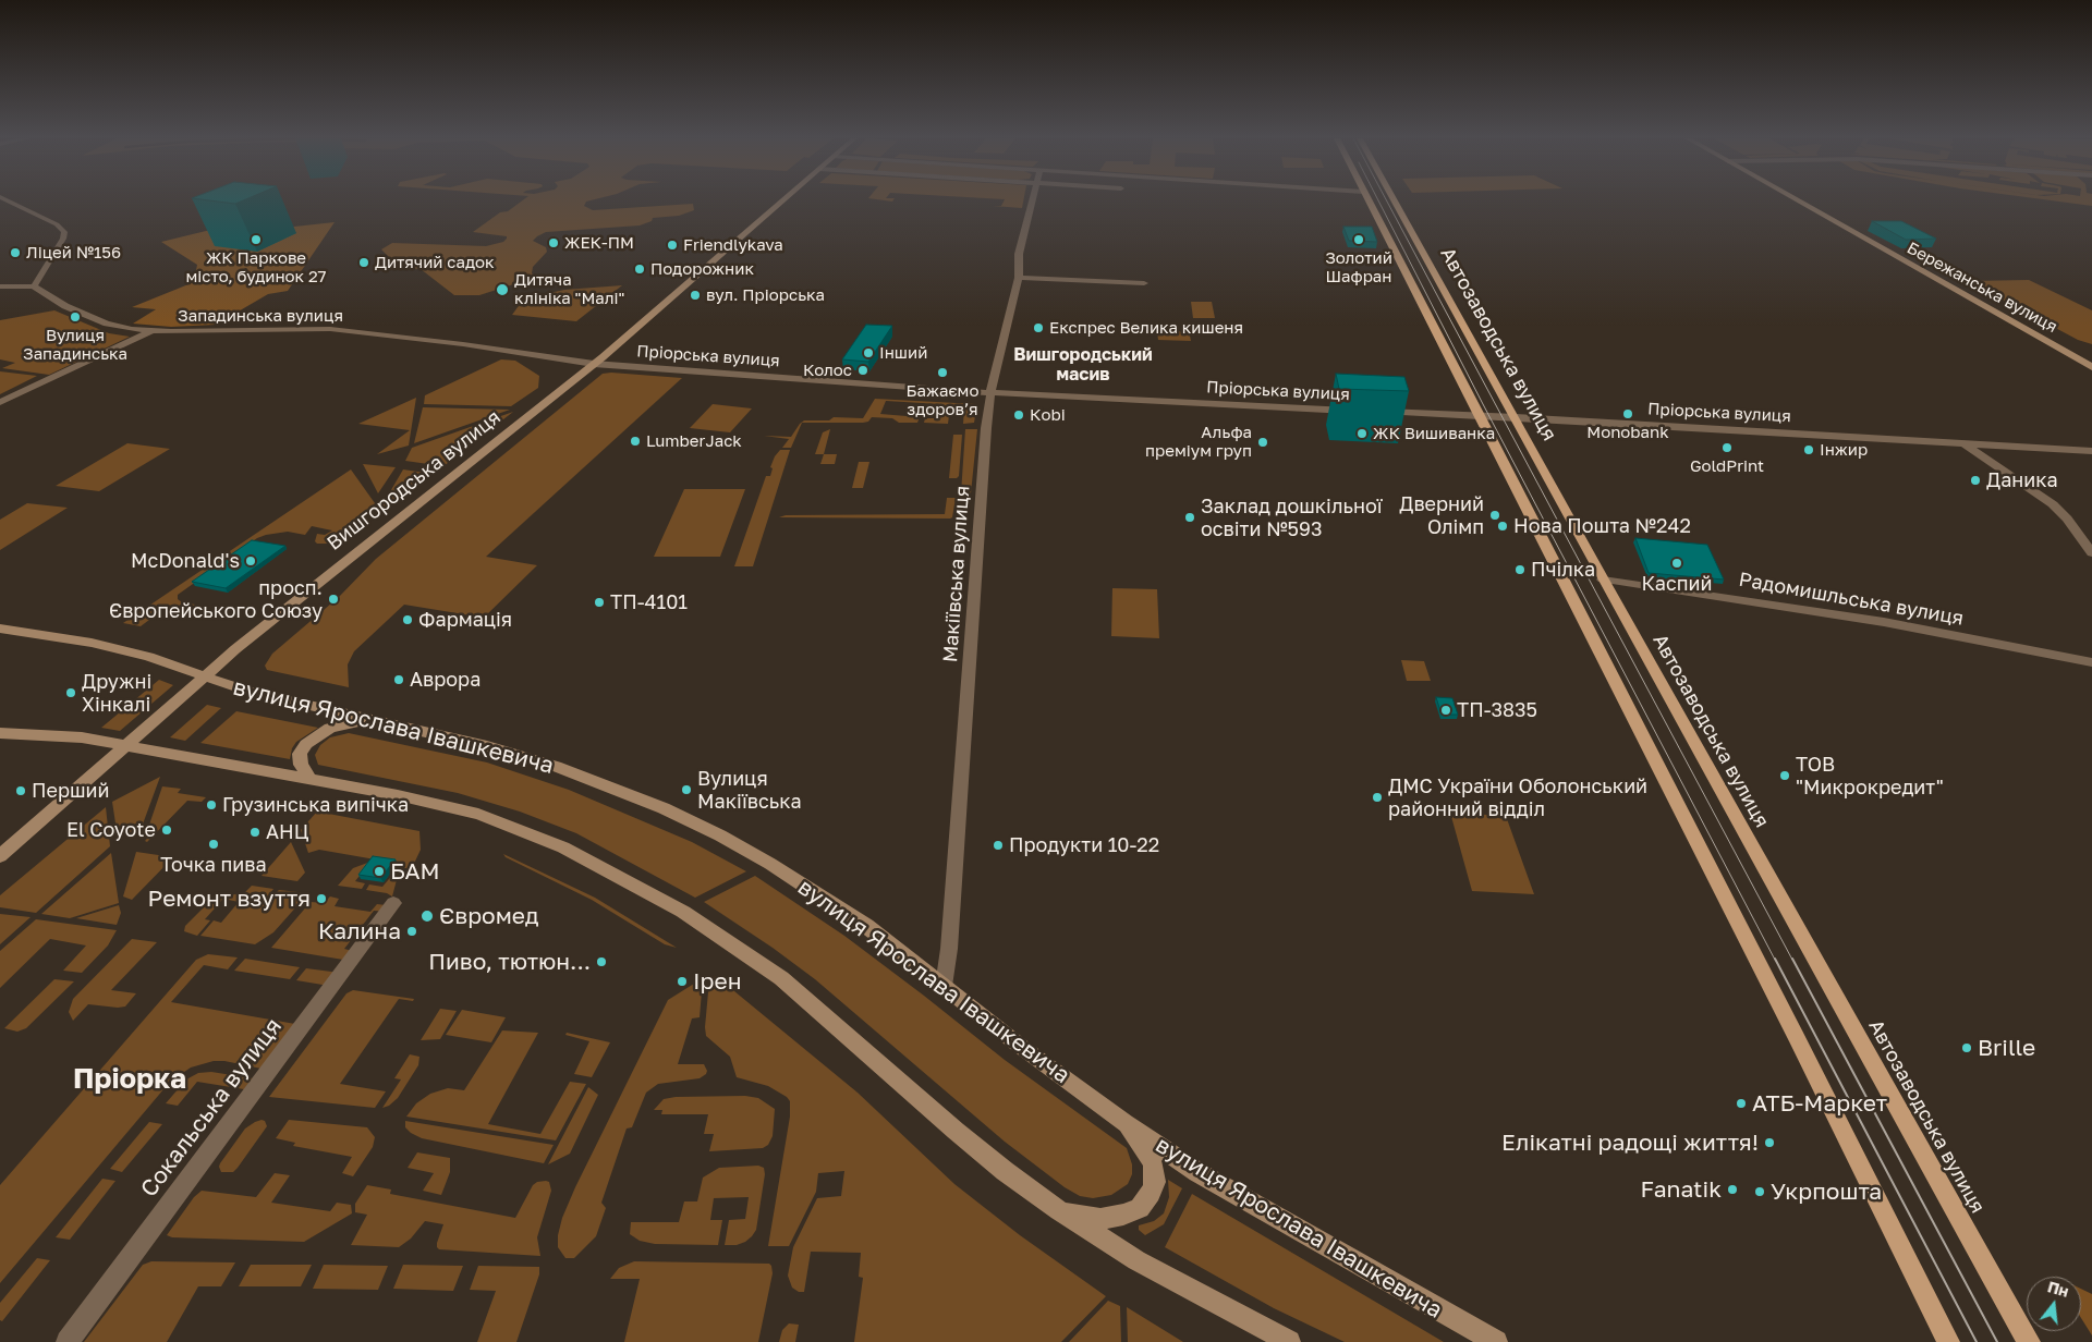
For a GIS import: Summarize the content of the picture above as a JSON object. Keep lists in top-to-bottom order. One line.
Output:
{"streets":{"main road":["Бережанська вулиця","Автозаводська вулиця","Вишгородська вулиця","вулиця Ярослава Івашкевича"],"street":["Западинська вулиця","Пріорська вулиця","Макіївська вулиця","Радомишльська вулиця","Сокальська вулиця"]},"crossings":[["Западинська вулиця","Пріорська вулиця"],["Западинська вулиця","Вишгородська вулиця"],["Автозаводська вулиця","Пріорська вулиця"],["Автозаводська вулиця","Радомишльська вулиця"],["Пріорська вулиця","Вишгородська вулиця"],["Пріорська вулиця","Макіївська вулиця"],["Вишгородська вулиця","вулиця Ярослава Івашкевича"],["Макіївська вулиця","вулиця Ярослава Івашкевича"]],"districts":["Вишгородський масив","Пріорка"],"places":["ЖК Паркове місто, будинок 27","Золотий Шафран","ЖЕК-ПМ","Friendlykava","Ліцей №156","Дитячий садок","Подорожник","Дитяча клініка \"Малі\"","вул. Пріорська","Вулиця Западинська","Експрес Велика кишеня","Інший","Колос","Бажаємо здоровʼя","Monobank","Кobi","ЖК Вишиванка","LumberJack","Альфа преміум груп","GoldPrint","Інжир","Даника","Дверний Олімп","Заклад дошкільної освіти №593","Нова Пошта №242","McDonald's","Каспий","Пчілка","просп. Європейського Союзу","ТП-4101","Фармація","Аврора","Дружні Хінкалі","ТП-3835","ТОВ \"Микрокредит\"","Вулиця Макіївська","Перший","ДМС України Оболонський районний відділ","Грузинська випічка","El Coyote","АНЦ","Точка пива","Продукти 10-22","БАМ","Ремонт взуття","Євромед","Калина","Пиво, тютюн...","Ірен","Brille","АТБ-Маркет","Елікатні радощі життя!","Fanatik","Укрпошта"],"north":"top"}
